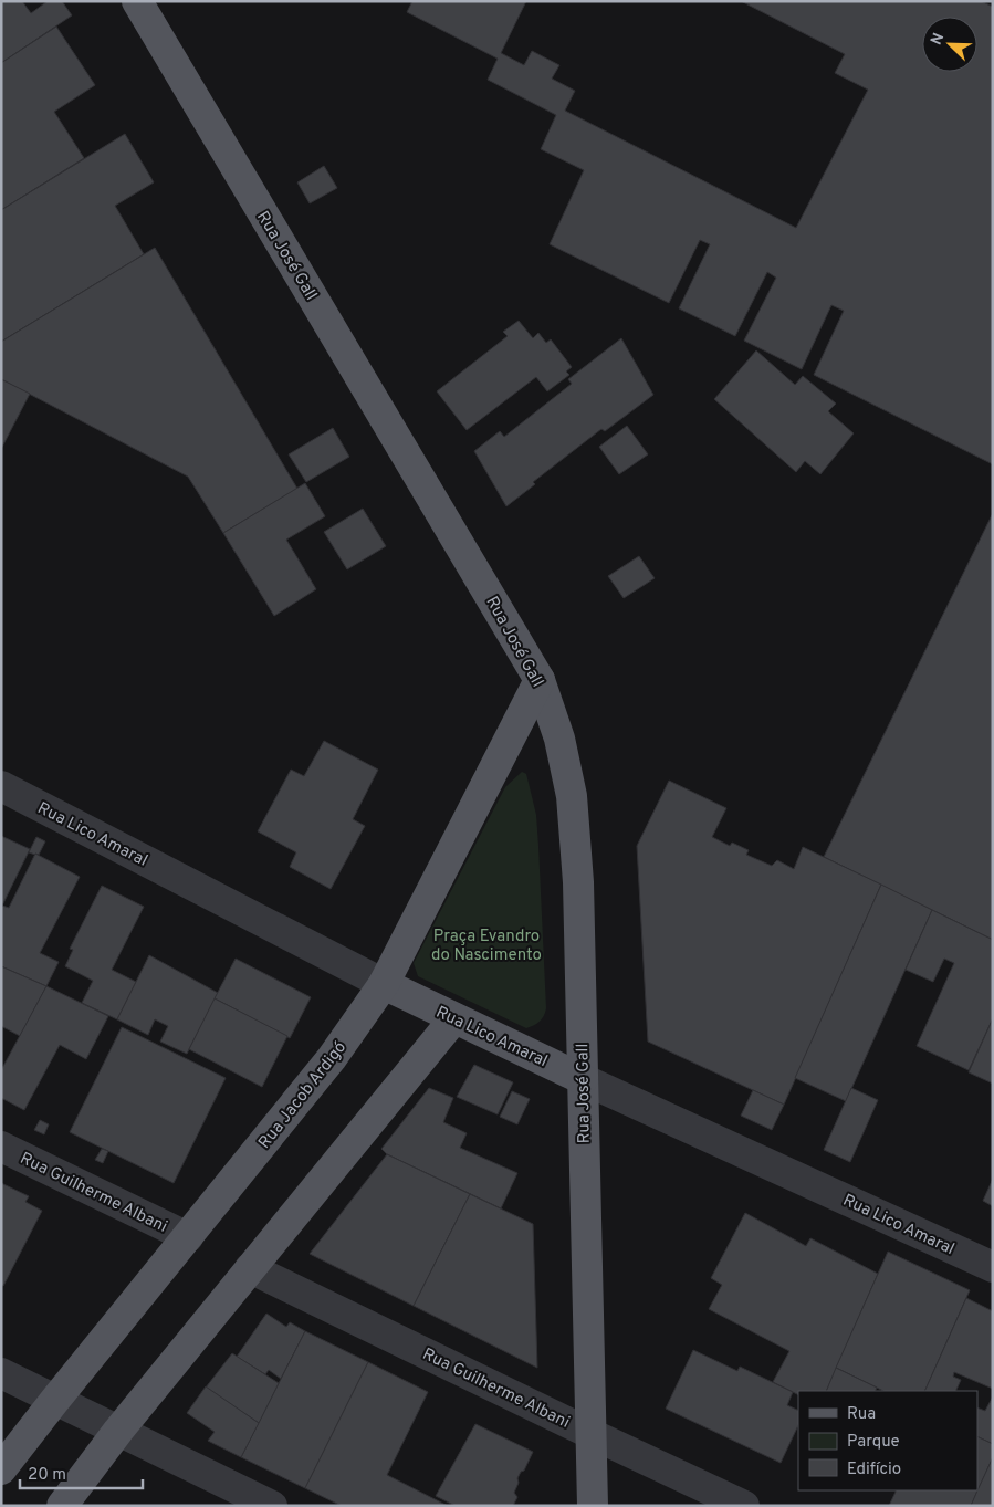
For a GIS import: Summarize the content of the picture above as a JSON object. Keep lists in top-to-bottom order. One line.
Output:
{"streets":{"main road":["Rua José Gall","Rua Lico Amaral","Rua Jacob Ardigó"],"street":["Rua Guilherme Albani"]},"crossings":[["Rua José Gall","Rua Lico Amaral"],["Rua José Gall","Rua Jacob Ardigó"],["Rua José Gall","Rua Guilherme Albani"],["Rua Lico Amaral","Rua Jacob Ardigó"],["Rua Jacob Ardigó","Rua Guilherme Albani"]],"parks":["Praça Evandro do Nascimento"],"legend":["Rua","Parque","Edifício"],"scale_bar":"20 m","north":"top left"}
